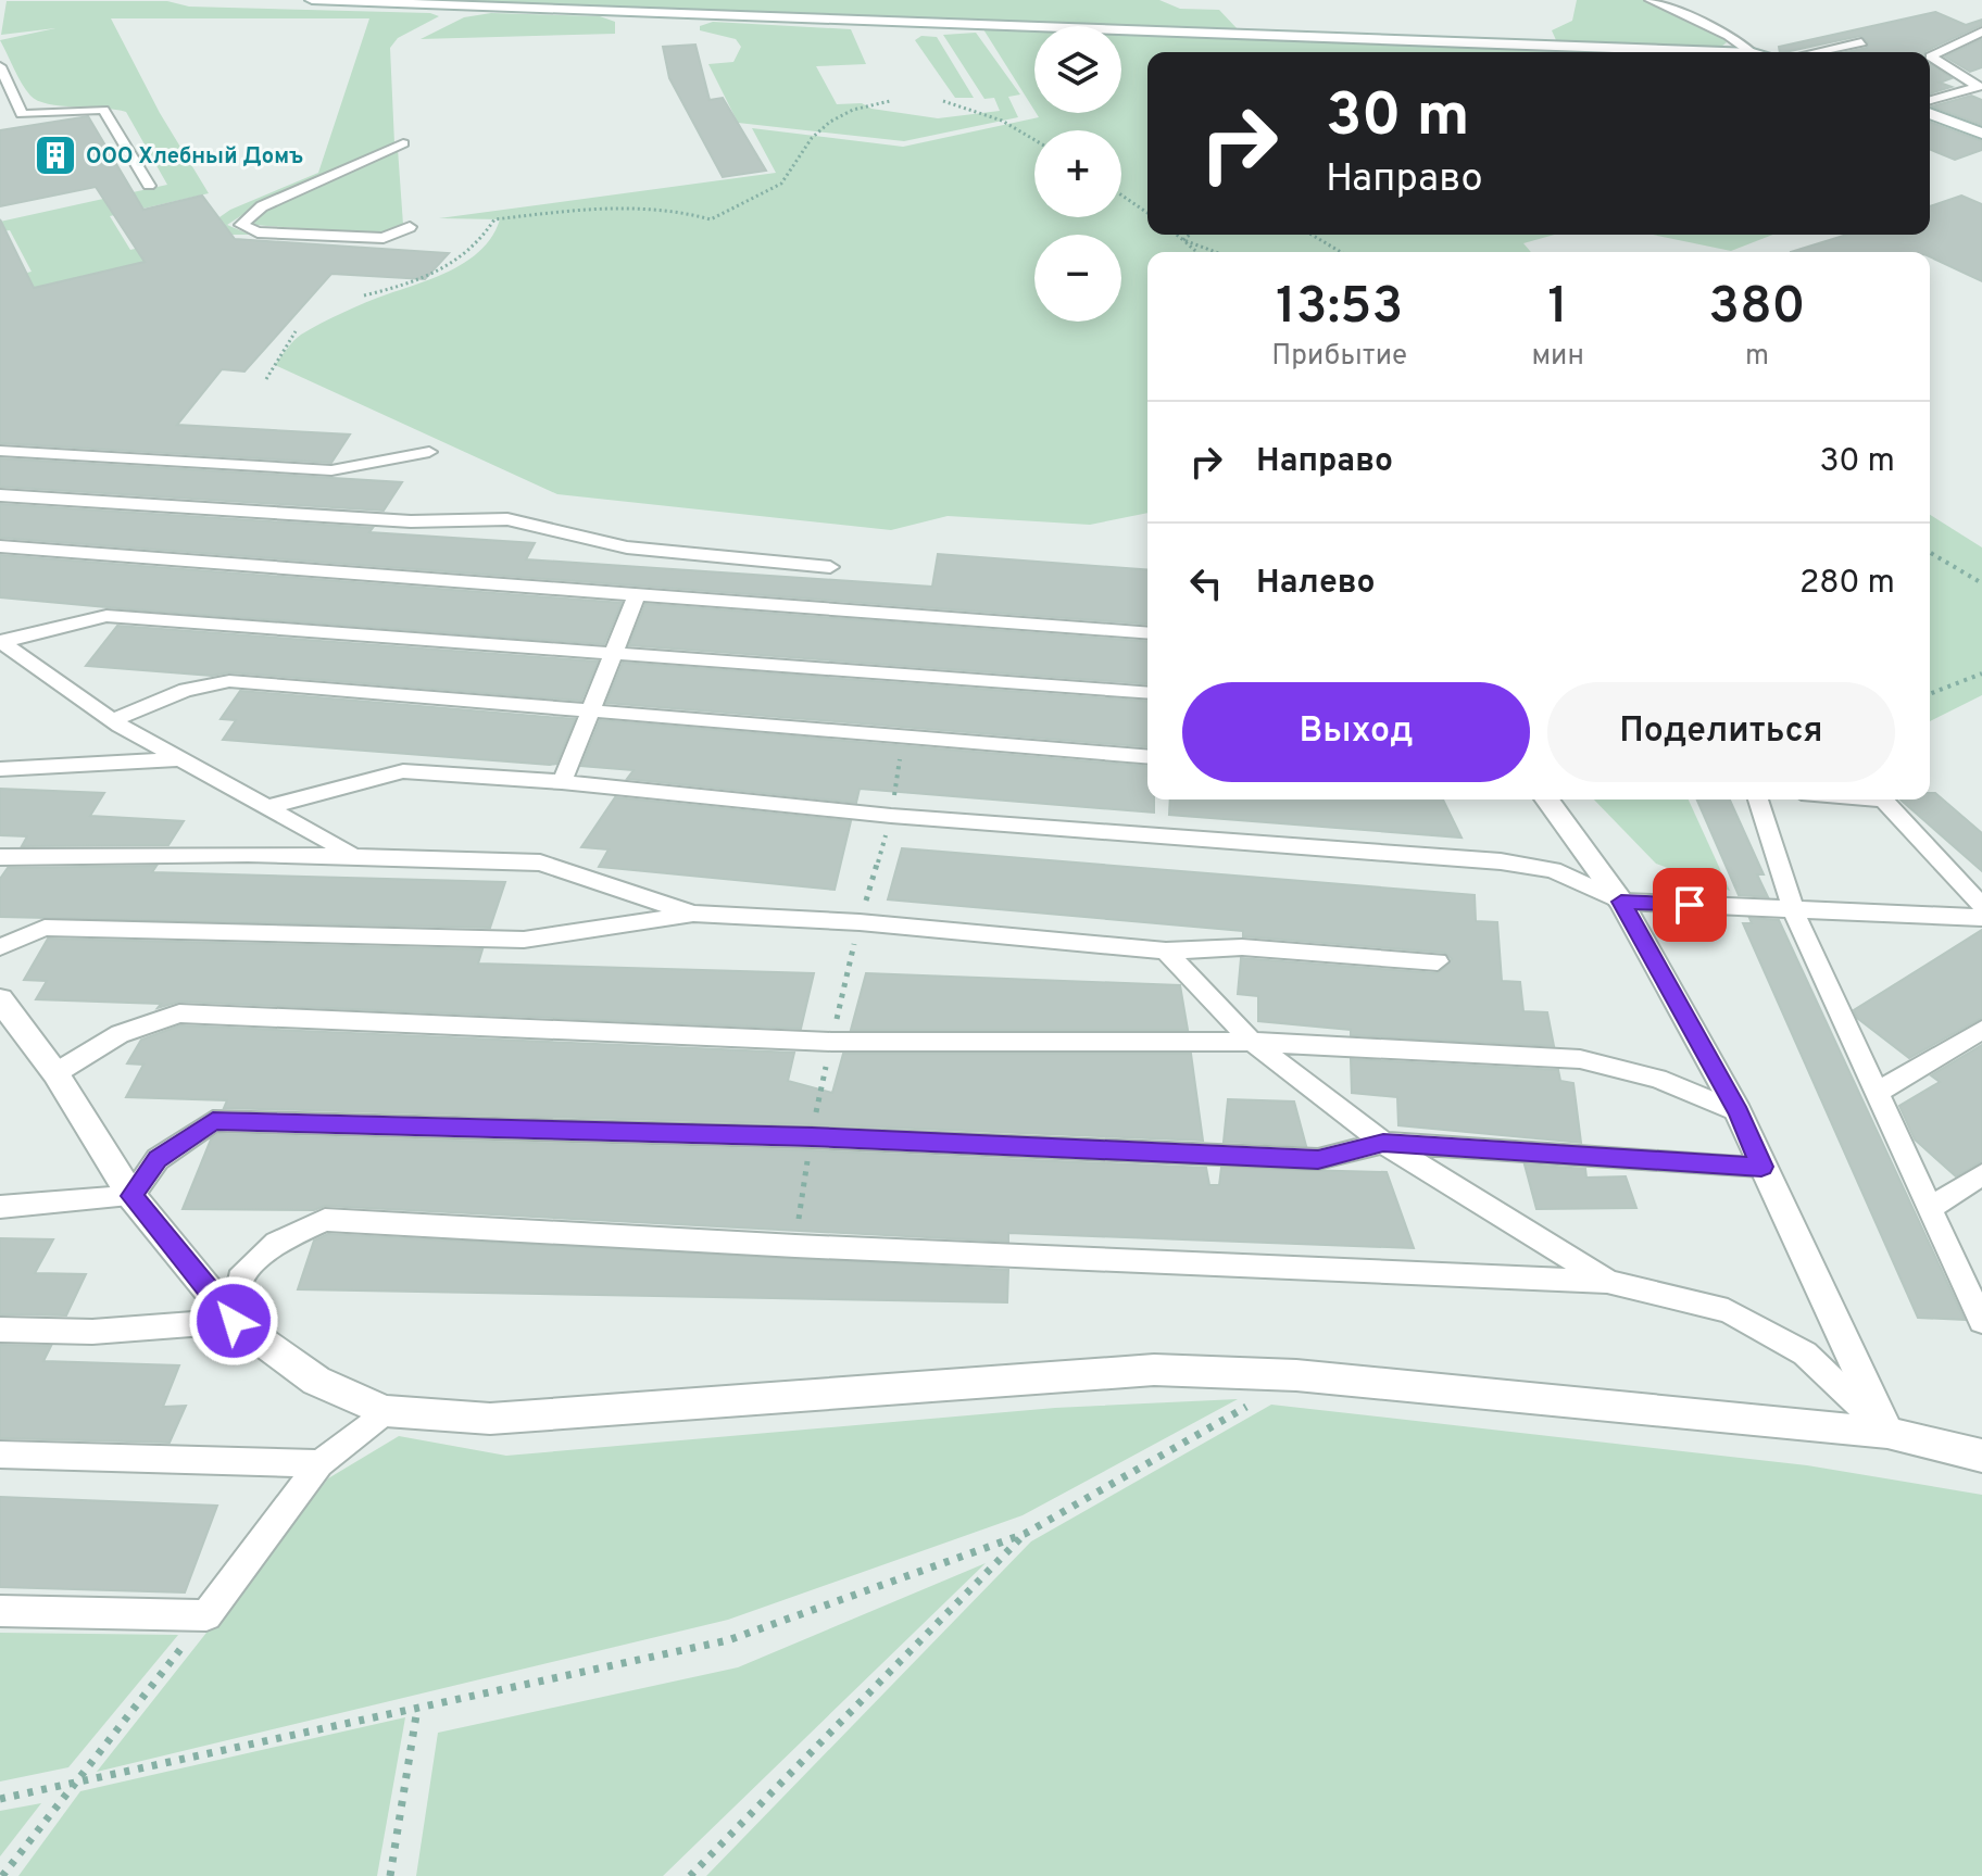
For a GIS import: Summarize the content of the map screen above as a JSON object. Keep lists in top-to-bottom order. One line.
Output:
{"places":{"building":["ООО Хлебный Домъ"]},"page":{"map_buttons":["+","−"],"turn":["30 m","Направо"],"eta":["13:53","Прибытие","1","мин","380","m"],"list":[{"name":"Направо","value":"30 m"},{"name":"Налево","value":"280 m"}],"buttons":["Выход","Поделиться"]}}
